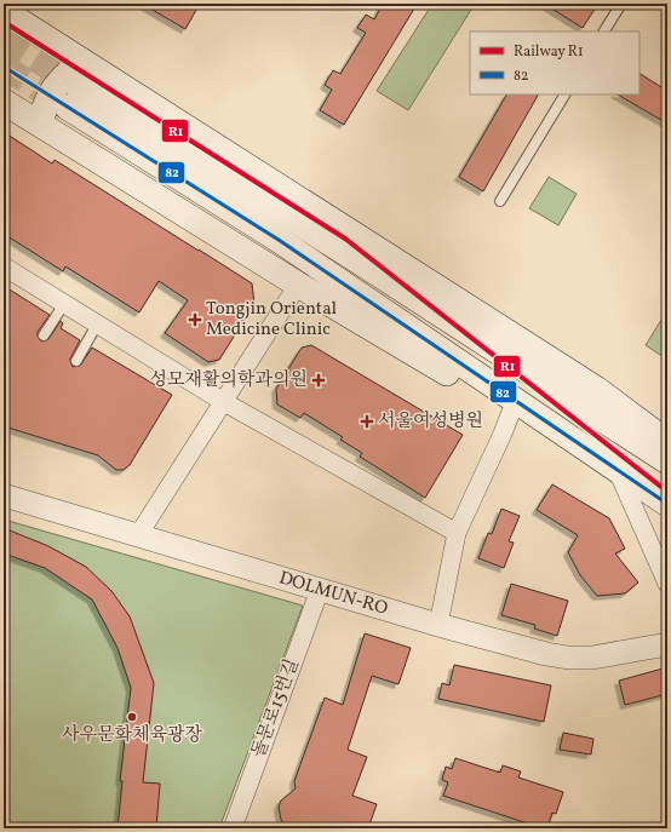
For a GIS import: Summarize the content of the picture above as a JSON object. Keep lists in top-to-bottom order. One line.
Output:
{"streets":{"street":["DOLMUN-RO","돌문로15번길"]},"crossings":[["DOLMUN-RO","돌문로15번길"]],"places":{"health":["Tongjin Oriental Medicine Clinic","성모재활의학과의원","서울여성병원"],"other":["사우문화체육광장"]},"lines":["rail line R1","transit line 82"],"legend":["Railway R1","82"]}
